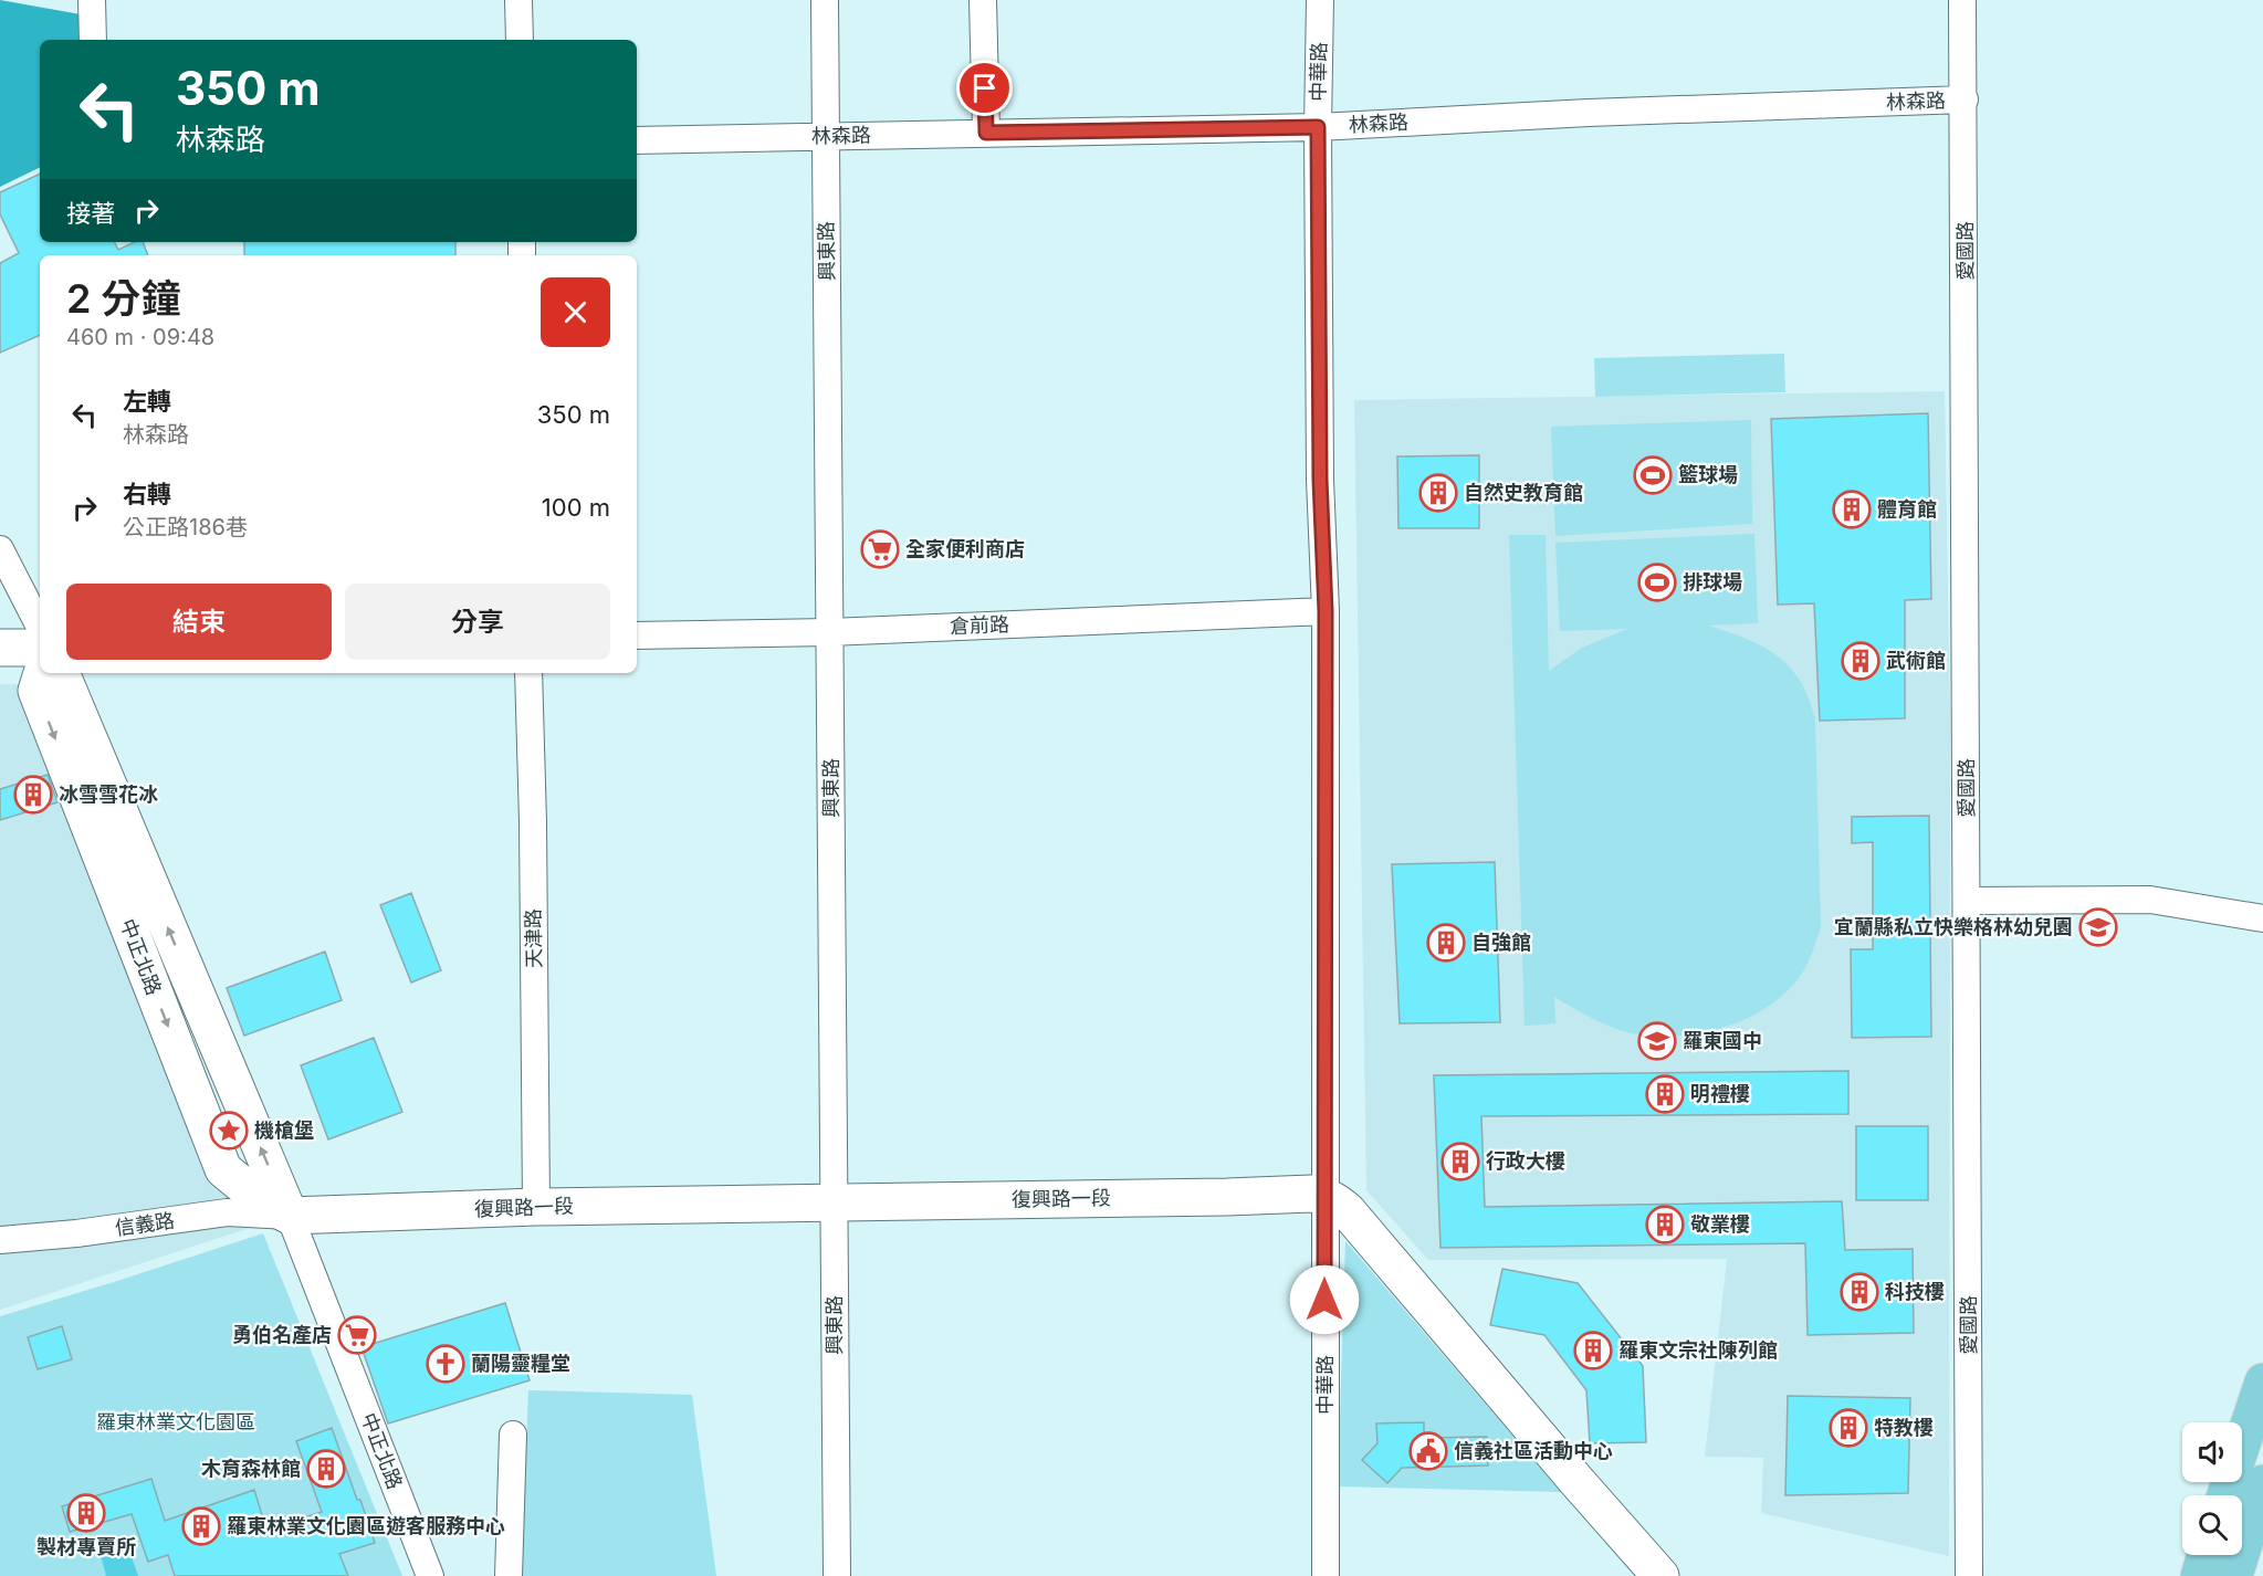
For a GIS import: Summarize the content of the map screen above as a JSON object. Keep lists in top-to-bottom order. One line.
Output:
{"streets":{"main road":["中正北路","復興路一段"],"street":["中華路","林森路","興東路","愛國路","倉前路","天津路","信義路"]},"crossings":[["中華路","林森路"],["中華路","倉前路"],["中華路","復興路一段"],["林森路","興東路"],["林森路","愛國路"],["興東路","倉前路"],["興東路","復興路一段"],["天津路","復興路一段"],["中正北路","復興路一段"],["中正北路","信義路"],["復興路一段","信義路"]],"parks":["羅東林業文化園區"],"places":{"sports":["籃球場","排球場"],"building":["自然史教育館","體育館","武術館","冰雪雪花冰","自強館","明禮樓","行政大樓","敬業樓","科技樓","羅東文宗社陳列館","特教樓","木育森林館","製材專賣所","羅東林業文化園區遊客服務中心"],"supermarket":["全家便利商店","勇伯名產店"],"school or university":["宜蘭縣私立快樂格林幼兒園","羅東國中"],"place":["機槍堡"],"church":["蘭陽靈糧堂"],"public building":["信義社區活動中心"]},"page":{"turn":["350 m","林森路"],"then":"接著","heading":["2 分鐘","460 m · 09:48"],"list":[{"name":"左轉","note":"林森路","value":"350 m"},{"name":"右轉","note":"公正路186巷","value":"100 m"}],"buttons":["結束","分享"]}}
